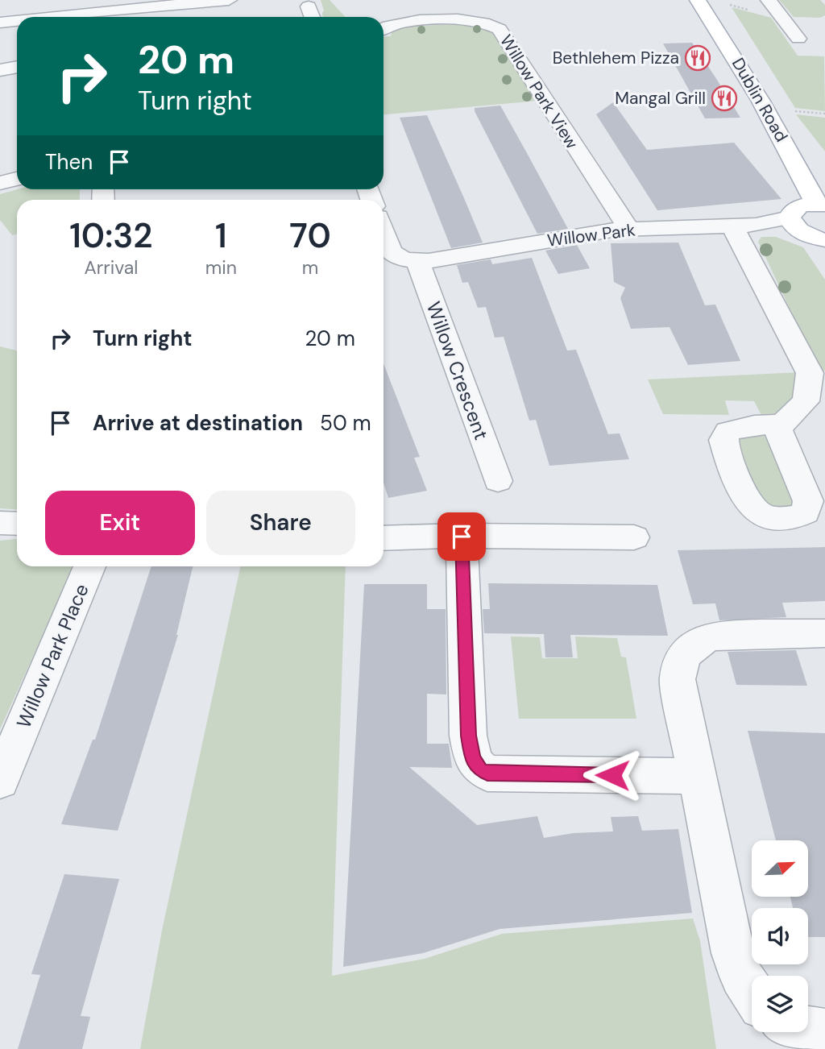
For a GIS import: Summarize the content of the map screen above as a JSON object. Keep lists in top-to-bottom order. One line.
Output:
{"streets":{"main road":["Dublin Road"],"street":["Willow Park View","Willow Park","Willow Crescent","Willow Park Place"]},"crossings":[["Willow Park View","Willow Park"],["Willow Park","Willow Crescent"]],"places":{"restaurant":["Bethlehem Pizza","Mangal Grill"]},"north":"top right","page":{"turn":["20 m","Turn right"],"then":"Then","eta":["10:32","Arrival","1","min","70","m"],"list":[{"name":"Turn right","value":"20 m"},{"name":"Arrive at destination","value":"50 m"}],"buttons":["Exit","Share"]}}
